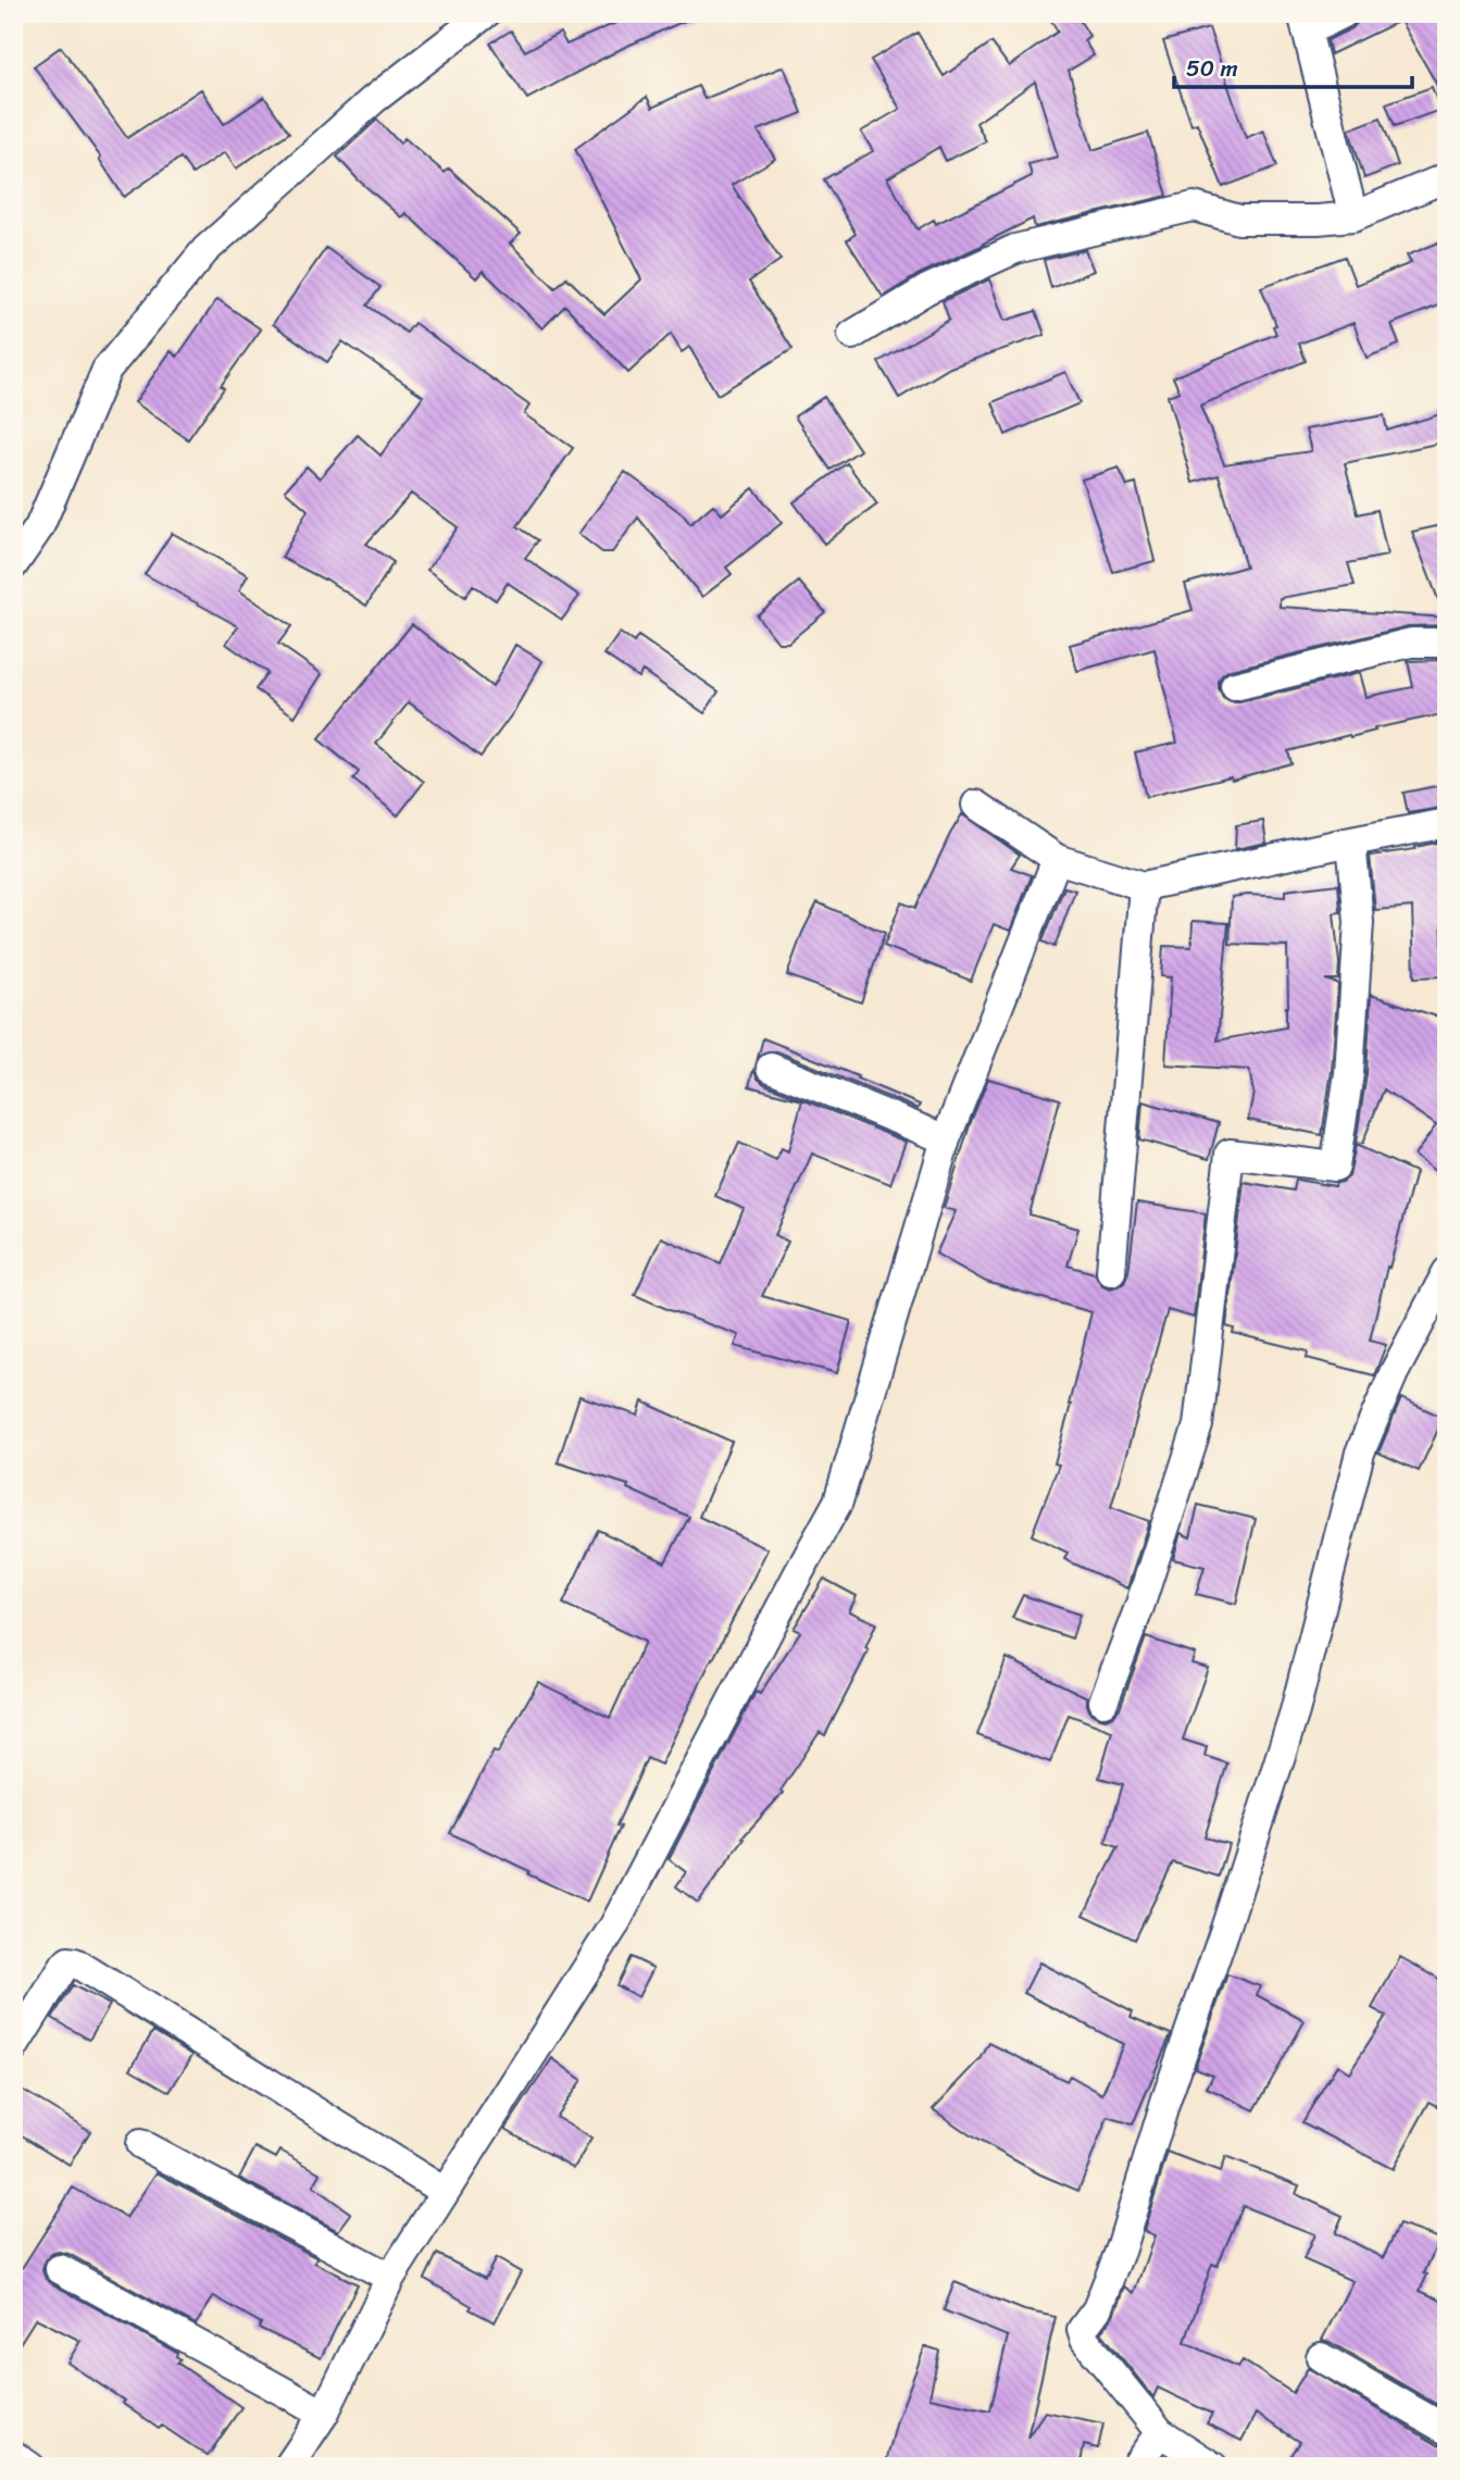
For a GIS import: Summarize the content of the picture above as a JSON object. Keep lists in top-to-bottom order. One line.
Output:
{"scale_bar":"50 m"}
